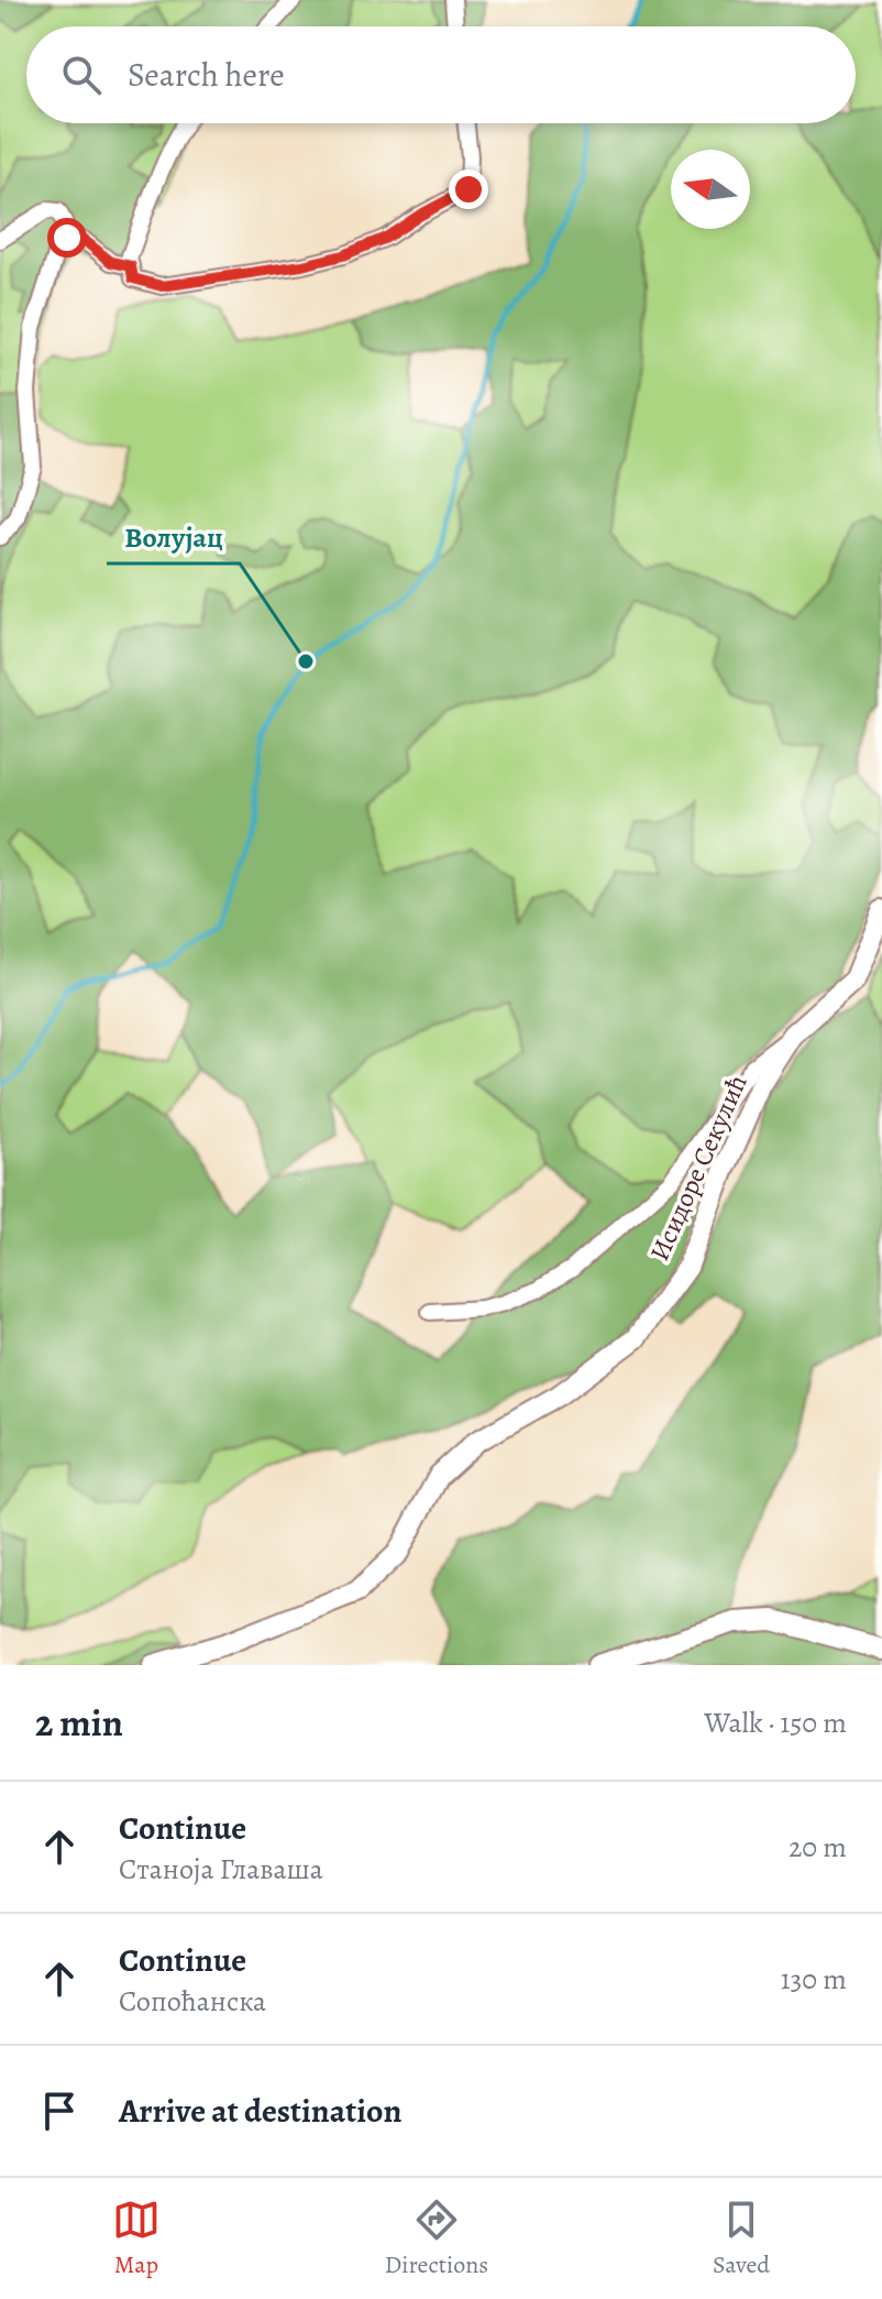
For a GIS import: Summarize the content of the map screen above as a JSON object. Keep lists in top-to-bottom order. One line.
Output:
{"streets":{"street":["Исидоре Секулић"]},"places":["Волујац"],"north":"left","page":{"search":"Search here","heading":["2 min","Walk · 150 m"],"list":[["Continue","Станоја Главаша","20 m"],["Continue","Сопоћанска","130 m"],"Arrive at destination"],"nav":["Map","Directions","Saved"]}}
